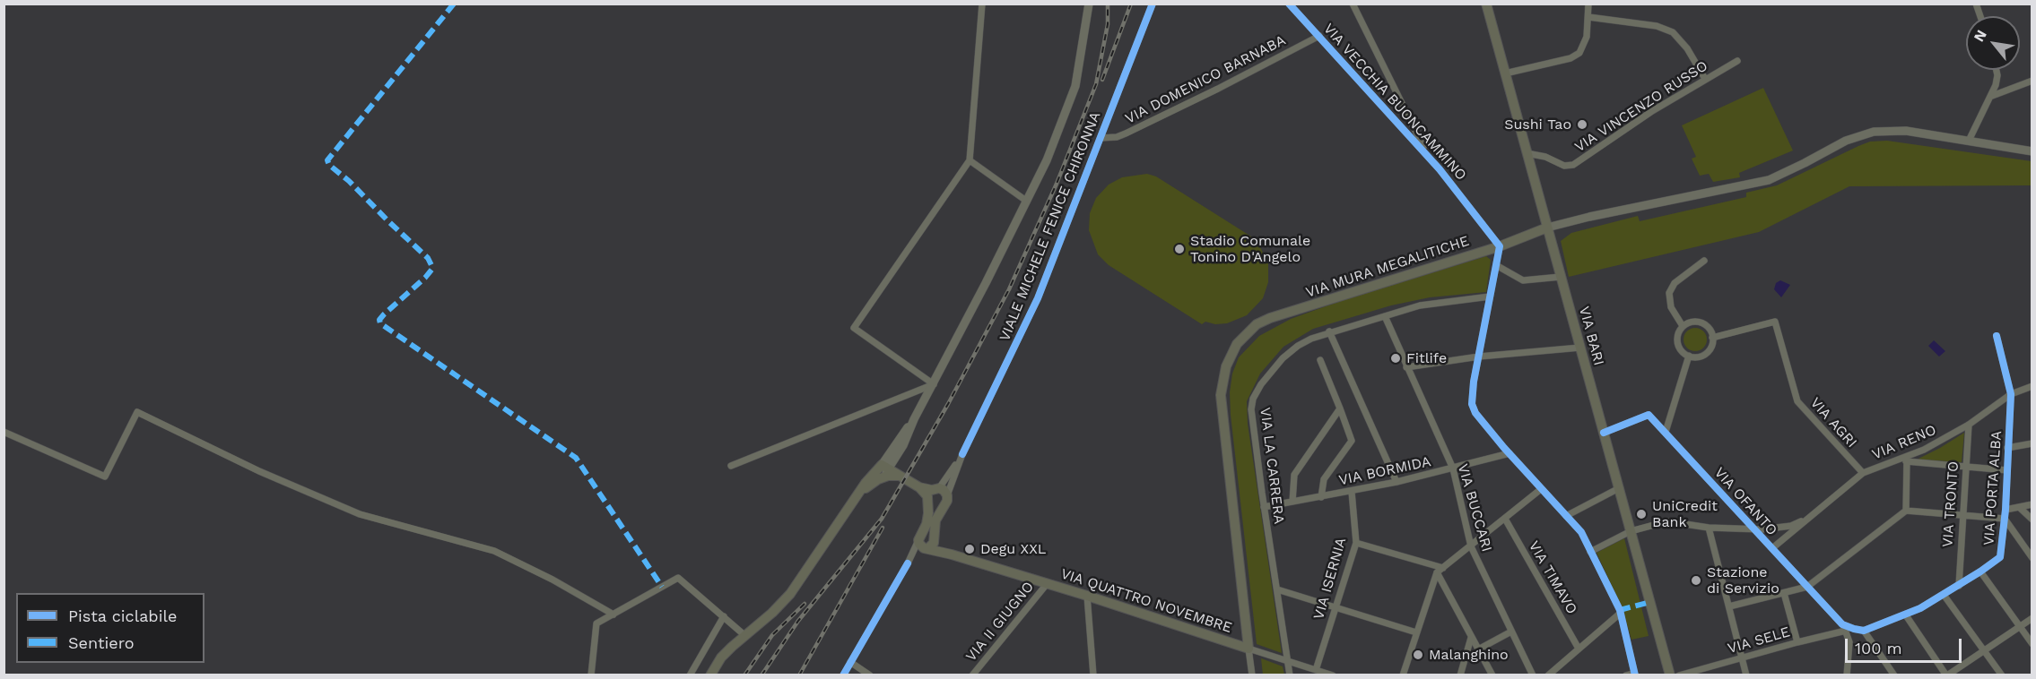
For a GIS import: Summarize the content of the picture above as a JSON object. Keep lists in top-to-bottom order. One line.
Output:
{"streets":{"main road":["VIA MURA MEGALITICHE","VIA BARI","VIA QUATTRO NOVEMBRE"],"street":["VIA DOMENICO BARNABA","VIA VECCHIA BUONCAMMINO","VIA VINCENZO RUSSO","VIALE MICHELE FENICE CHIRONNA","VIA AGRI","VIA RENO","VIA LA CARRERA","VIA BORMIDA","VIA PORTA ALBA","VIA OFANTO","VIA TRONTO","VIA BUCCARI","VIA TIMAVO","VIA ISERNIA","VIA II GIUGNO","VIA SELE"]},"crossings":[["VIA DOMENICO BARNABA","VIA VECCHIA BUONCAMMINO"],["VIA DOMENICO BARNABA","VIALE MICHELE FENICE CHIRONNA"],["VIA VECCHIA BUONCAMMINO","VIA MURA MEGALITICHE"],["VIA VINCENZO RUSSO","VIA BARI"],["VIA MURA MEGALITICHE","VIA BARI"],["VIA MURA MEGALITICHE","VIA QUATTRO NOVEMBRE"],["VIA BARI","VIA RENO"],["VIA BARI","VIA OFANTO"],["VIA AGRI","VIA RENO"],["VIA RENO","VIA PORTA ALBA"],["VIA RENO","VIA OFANTO"],["VIA RENO","VIA TRONTO"],["VIA LA CARRERA","VIA BORMIDA"],["VIA LA CARRERA","VIA BUCCARI"],["VIA LA CARRERA","VIA QUATTRO NOVEMBRE"],["VIA BORMIDA","VIA BUCCARI"],["VIA BORMIDA","VIA ISERNIA"],["VIA PORTA ALBA","VIA TRONTO"],["VIA OFANTO","VIA SELE"],["VIA ISERNIA","VIA QUATTRO NOVEMBRE"],["VIA QUATTRO NOVEMBRE","VIA II GIUGNO"]],"places":["Sushi Tao","Stadio Comunale Tonino D'Angelo","Fitlife","UniCredit Bank","Degu XXL","Stazione di Servizio","Malanghino"],"legend":["Pista ciclabile","Sentiero"],"scale_bar":"100 m","north":"top left"}
